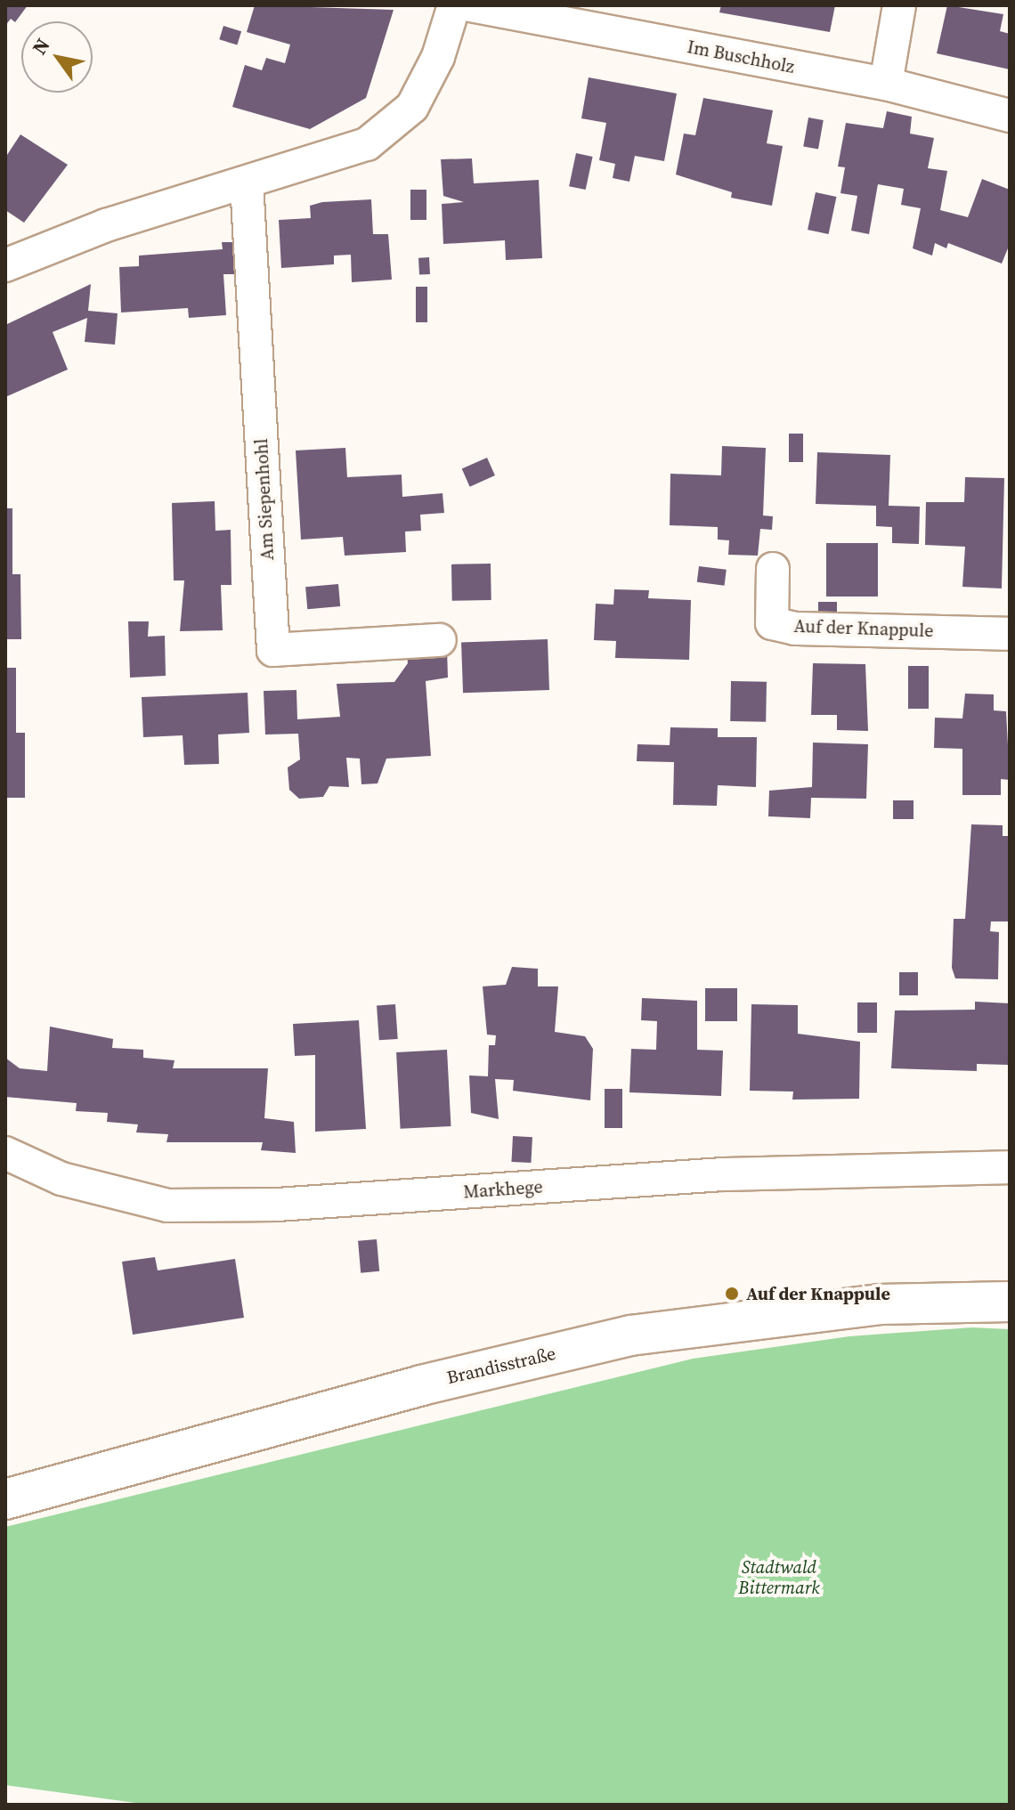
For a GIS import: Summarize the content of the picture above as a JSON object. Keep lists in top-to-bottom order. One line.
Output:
{"streets":{"street":["Im Buschholz","Am Siepenhohl","Auf der Knappule","Markhege","Brandisstraße"]},"parks":["Stadtwald Bittermark"],"places":["Auf der Knappule"],"north":"top left"}
